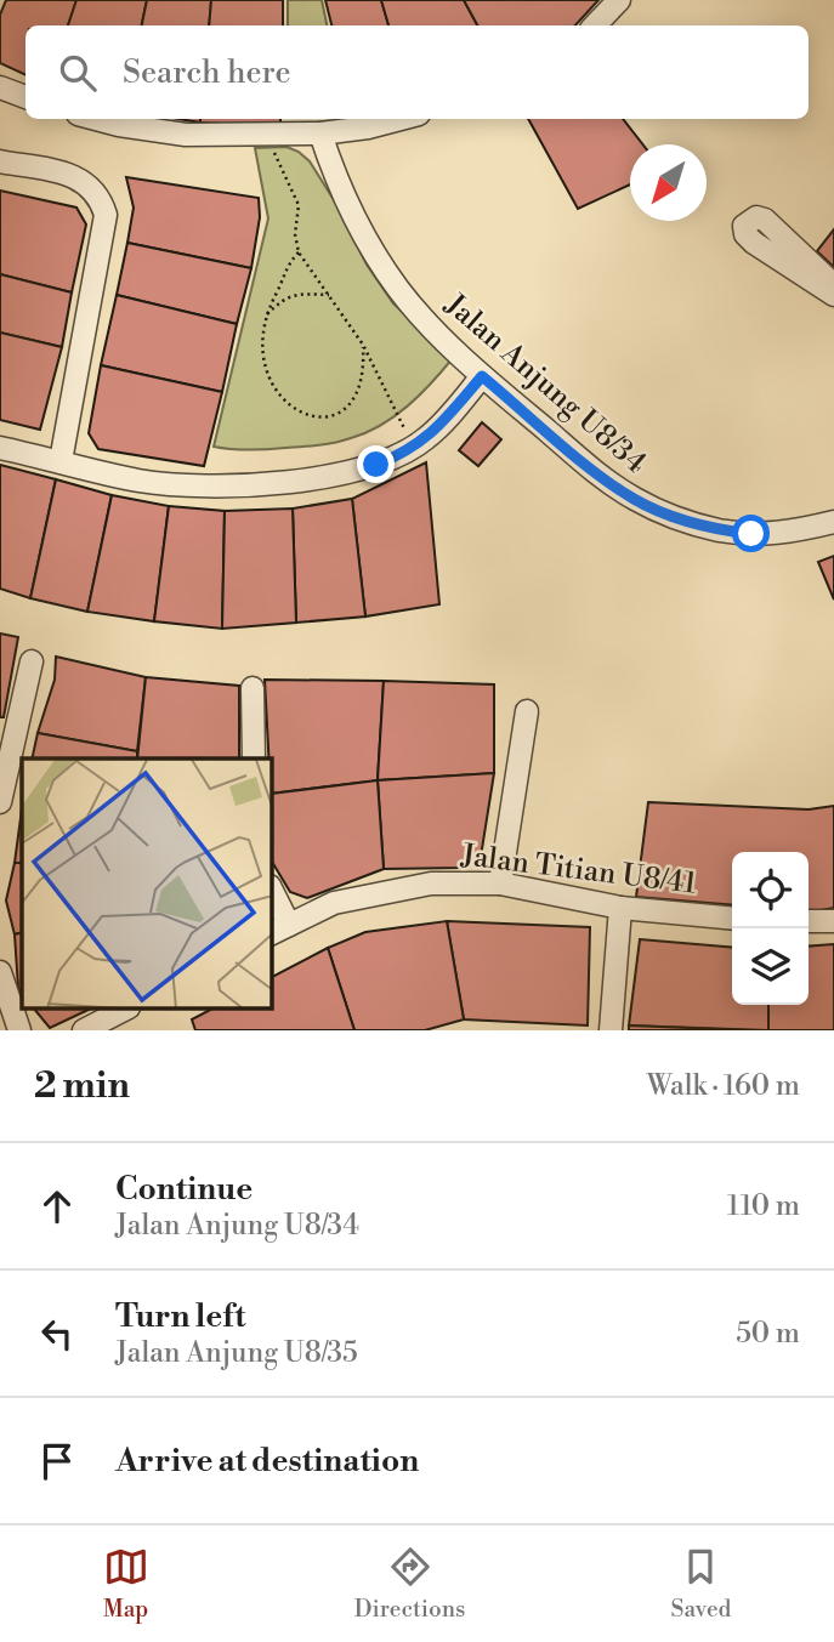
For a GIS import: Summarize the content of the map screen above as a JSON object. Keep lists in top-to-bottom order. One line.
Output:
{"streets":{"street":["Jalan Anjung U8/34","Jalan Titian U8/41"]},"north":"bottom left","page":{"search":"Search here","heading":["2 min","Walk · 160 m"],"list":[["Continue","Jalan Anjung U8/34","110 m"],["Turn left","Jalan Anjung U8/35","50 m"],"Arrive at destination"],"nav":["Map","Directions","Saved"]}}
